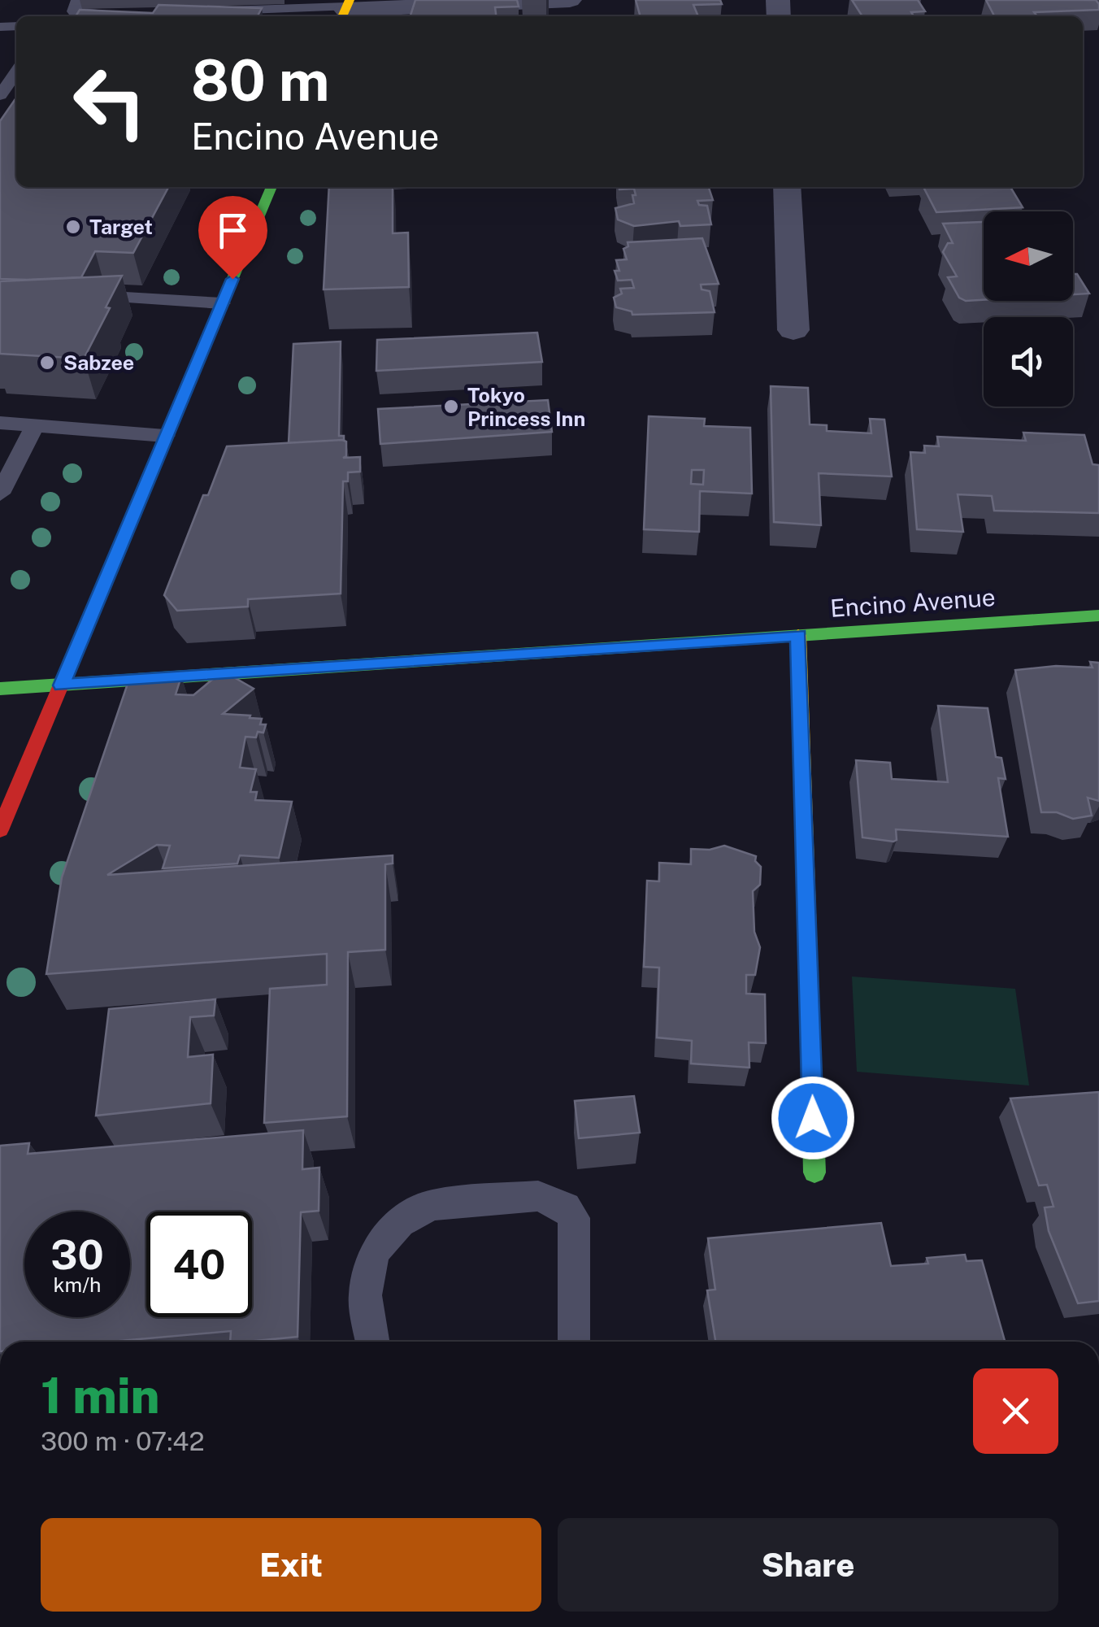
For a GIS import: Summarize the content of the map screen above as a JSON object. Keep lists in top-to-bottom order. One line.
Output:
{"streets":{"street":["Encino Avenue"]},"places":["Target","Sabzee","Tokyo Princess Inn"],"north":"left","page":{"turn":["80 m","Encino Avenue"],"speed":"30 km/h","limit":"40","heading":["1 min","300 m · 07:42"],"buttons":["Exit","Share"]}}
